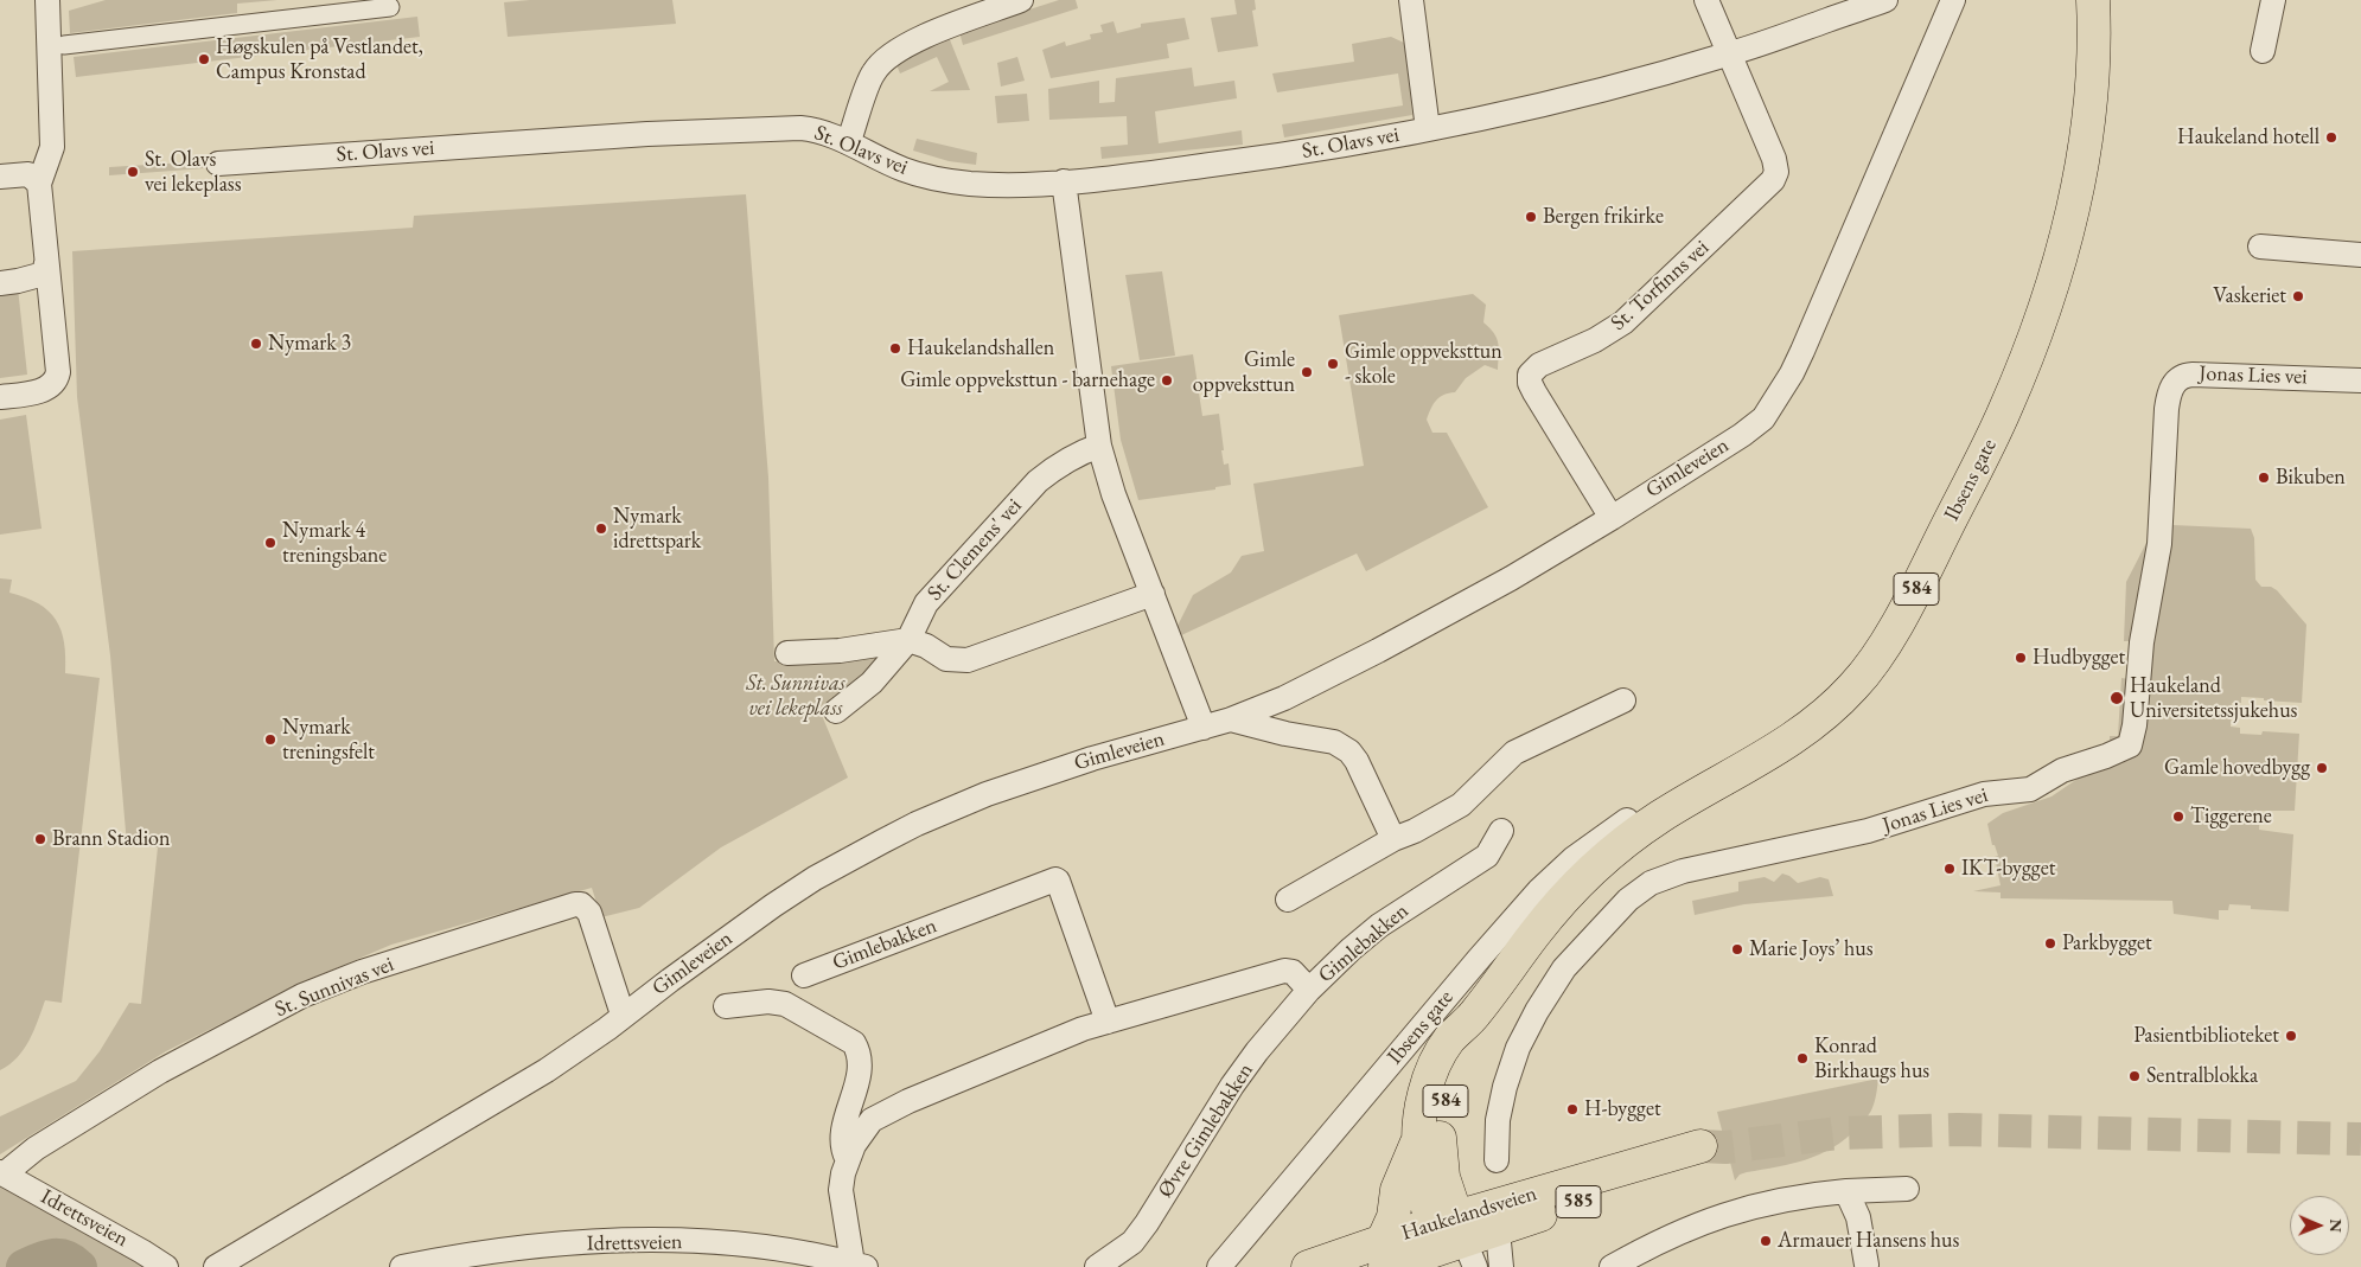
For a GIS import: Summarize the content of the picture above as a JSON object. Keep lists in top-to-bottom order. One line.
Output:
{"streets":{"main road":["Ibsens gate","584","585","Haukelandsveien"],"street":["St. Olavs vei","St. Torfinns vei","Jonas Lies vei","Gimleveien","St. Clemens' vei","Gimlebakken","St. Sunnivas vei","Øvre Gimlebakken","Idrettsveien"]},"crossings":[["St. Olavs vei","St. Torfinns vei"],["St. Torfinns vei","Gimleveien"],["Gimleveien","St. Sunnivas vei"],["Ibsens gate","584"],["Ibsens gate","Haukelandsveien"],["584","Haukelandsveien"],["Gimlebakken","Øvre Gimlebakken"],["Gimlebakken","Idrettsveien"],["St. Sunnivas vei","Idrettsveien"]],"parks":["St. Sunnivas vei lekeplass"],"places":["Høgskulen på Vestlandet, Campus Kronstad","Haukeland hotell","St. Olavs vei lekeplass","Bergen frikirke","Vaskeriet","Nymark 3","Haukelandshallen","Gimle oppveksttun - skole","Gimle oppveksttun","Gimle oppveksttun - barnehage","Bikuben","Nymark idrettspark","Nymark 4 treningsbane","Hudbygget","Haukeland Universitetssjukehus","Nymark treningsfelt","Gamle hovedbygg","Tiggerene","Brann Stadion","IKT-bygget","Parkbygget","Marie Joys’ hus","Pasientbiblioteket","Konrad Birkhaugs hus","Sentralblokka","H-bygget","Armauer Hansens hus"],"north":"right"}
